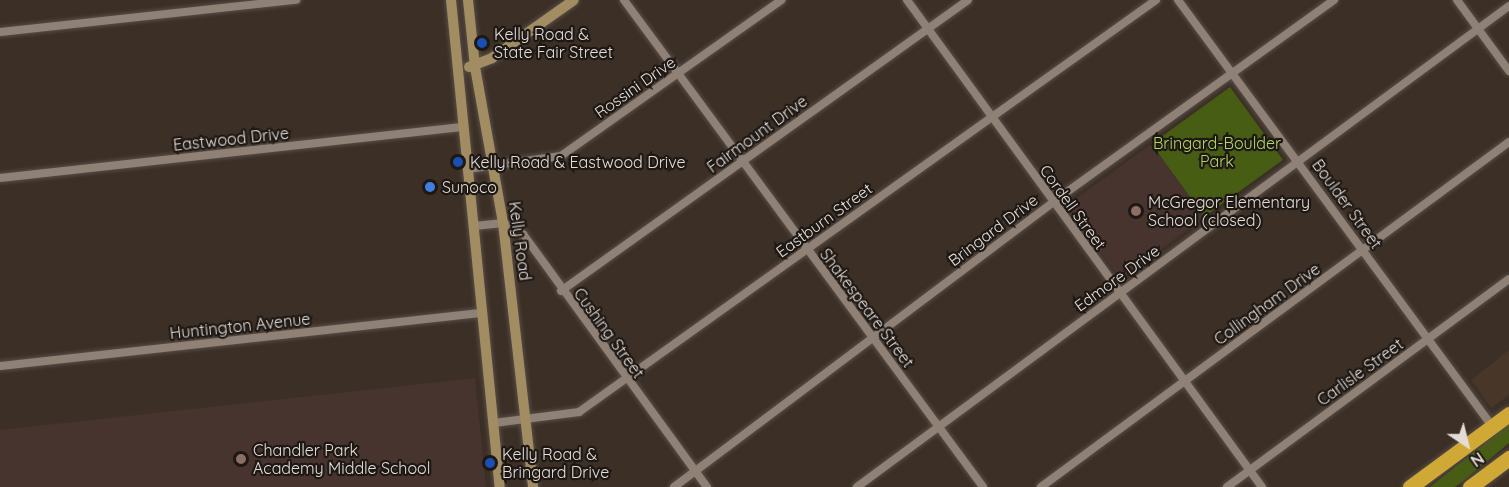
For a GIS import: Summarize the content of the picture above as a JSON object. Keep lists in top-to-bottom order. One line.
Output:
{"streets":{"street":["Rossini Drive","Fairmount Drive","Eastwood Drive","Boulder Street","Cordell Street","Eastburn Street","Bringard Drive","Kelly Road","Edmore Drive","Collingham Drive","Shakespeare Street","Huntington Avenue","Cushing Street","Carlisle Street"]},"crossings":[["Rossini Drive","Kelly Road"],["Rossini Drive","Shakespeare Street"],["Fairmount Drive","Cordell Street"],["Fairmount Drive","Shakespeare Street"],["Fairmount Drive","Cushing Street"],["Boulder Street","Bringard Drive"],["Boulder Street","Edmore Drive"],["Boulder Street","Collingham Drive"],["Boulder Street","Carlisle Street"],["Cordell Street","Eastburn Street"],["Cordell Street","Bringard Drive"],["Cordell Street","Edmore Drive"],["Cordell Street","Collingham Drive"],["Cordell Street","Carlisle Street"],["Eastburn Street","Kelly Road"],["Eastburn Street","Shakespeare Street"],["Eastburn Street","Cushing Street"],["Bringard Drive","Shakespeare Street"],["Bringard Drive","Cushing Street"],["Kelly Road","Cushing Street"],["Edmore Drive","Shakespeare Street"]],"parks":["Bringard-Boulder Park"],"places":["Kelly Road & State Fair Street","Kelly Road & Eastwood Drive","Sunoco","McGregor Elementary School (closed)","Chandler Park Academy Middle School","Kelly Road & Bringard Drive"],"north":"bottom right"}
